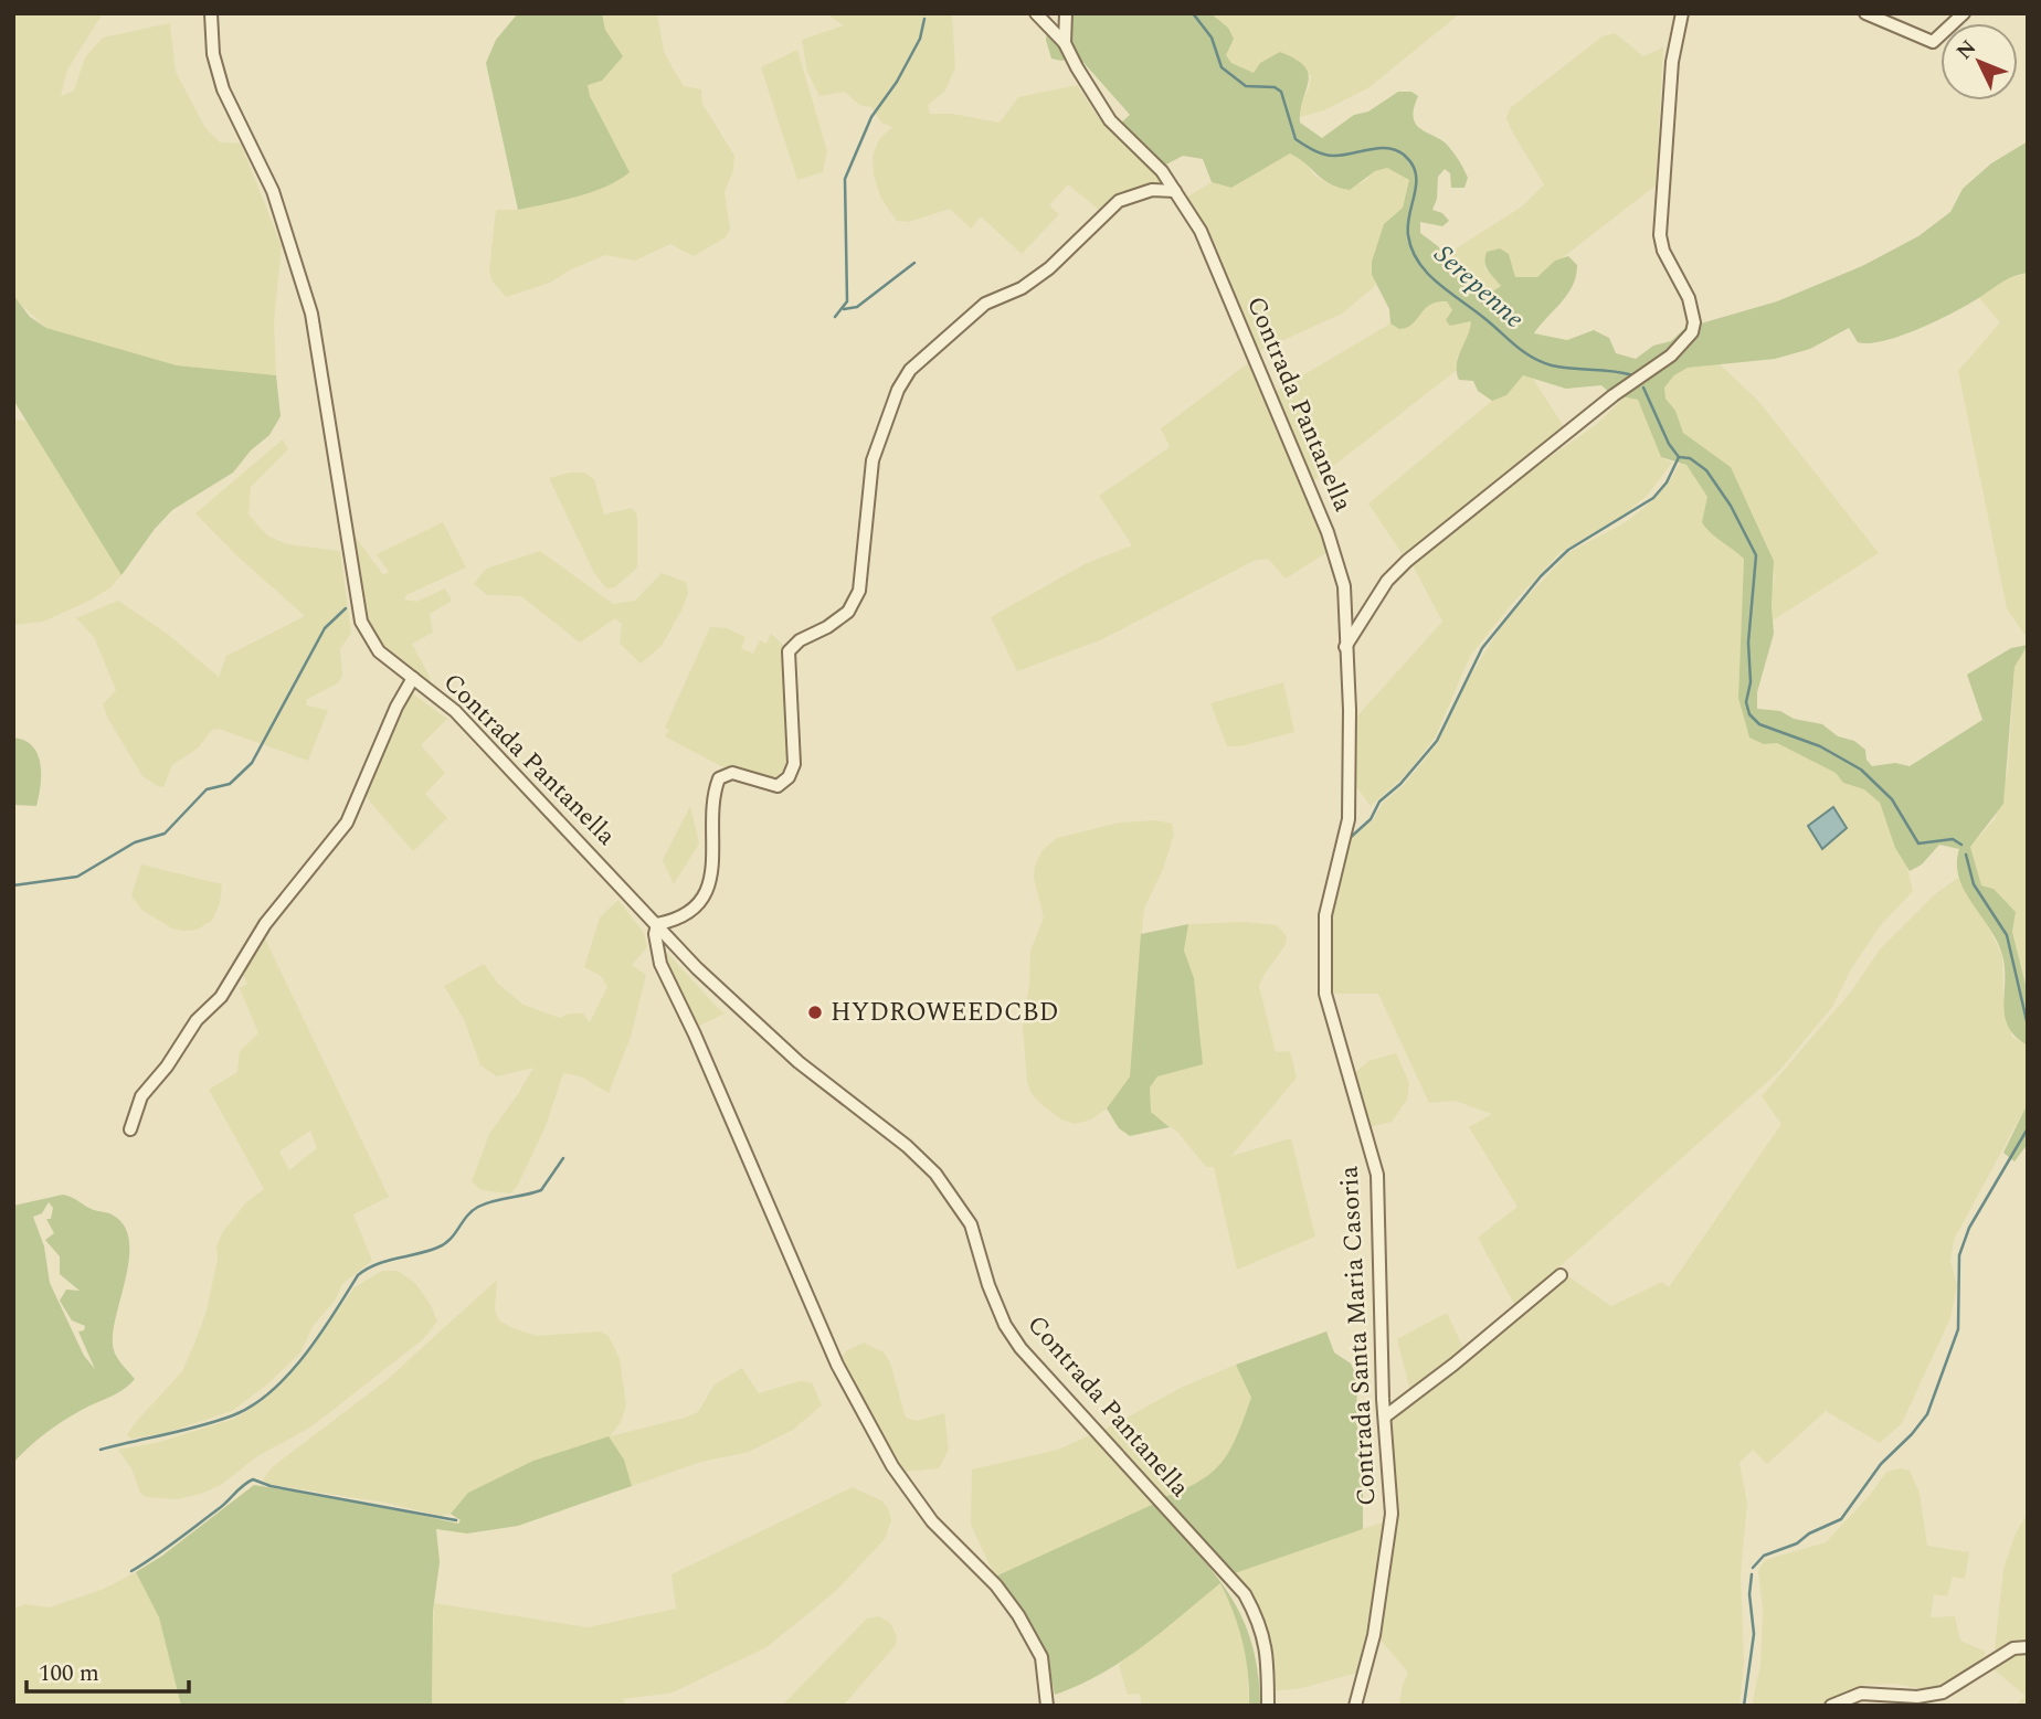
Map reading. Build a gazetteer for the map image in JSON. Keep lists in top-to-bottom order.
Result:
{
  "streets": {
    "street": ["Contrada Pantanella", "Contrada Santa Maria Casoria"]
  },
  "crossings": [
    ["Contrada Pantanella", "Contrada Santa Maria Casoria"]
  ],
  "water": ["Serepenne"],
  "places": ["HYDROWEEDCBD"],
  "scale_bar": "100 m",
  "north": "top left"
}
